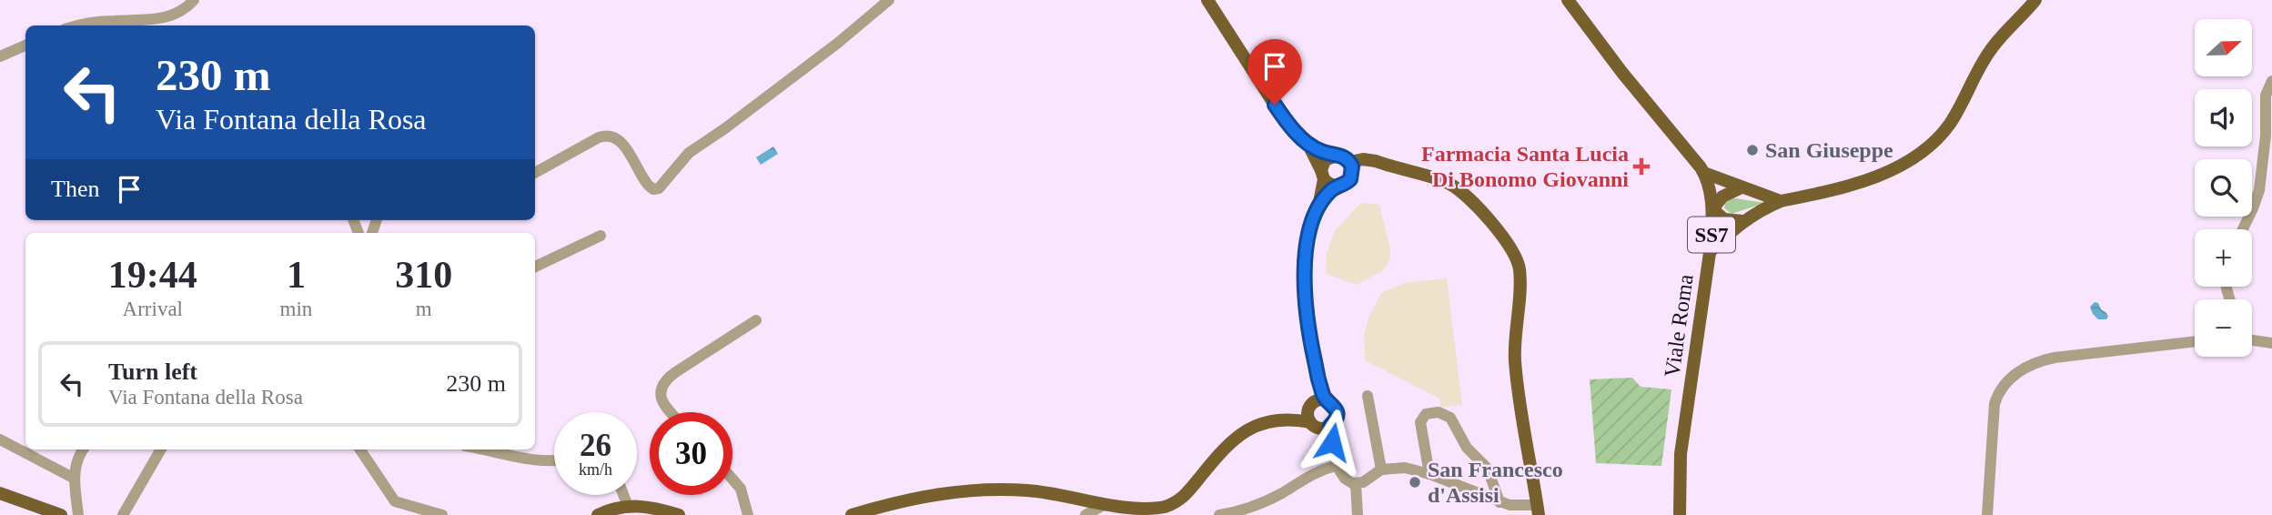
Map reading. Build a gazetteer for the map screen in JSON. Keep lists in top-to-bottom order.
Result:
{
  "streets": {
    "main road": ["SS7", "Viale Roma"]
  },
  "places": {
    "other": ["San Giuseppe", "San Francesco d'Assisi"],
    "health": ["Farmacia Santa Lucia Di Bonomo Giovanni"]
  },
  "north": "right",
  "page": {
    "map_buttons": ["+", "−"],
    "turn": ["230 m", "Via Fontana della Rosa"],
    "then": "Then",
    "eta": [
      "19:44",
      "Arrival",
      "1",
      "min",
      "310",
      "m"
    ],
    "list": [
      {
        "name": "Turn left",
        "note": "Via Fontana della Rosa",
        "value": "230 m"
      }
    ],
    "speed": "26 km/h",
    "limit": "30"
  }
}
